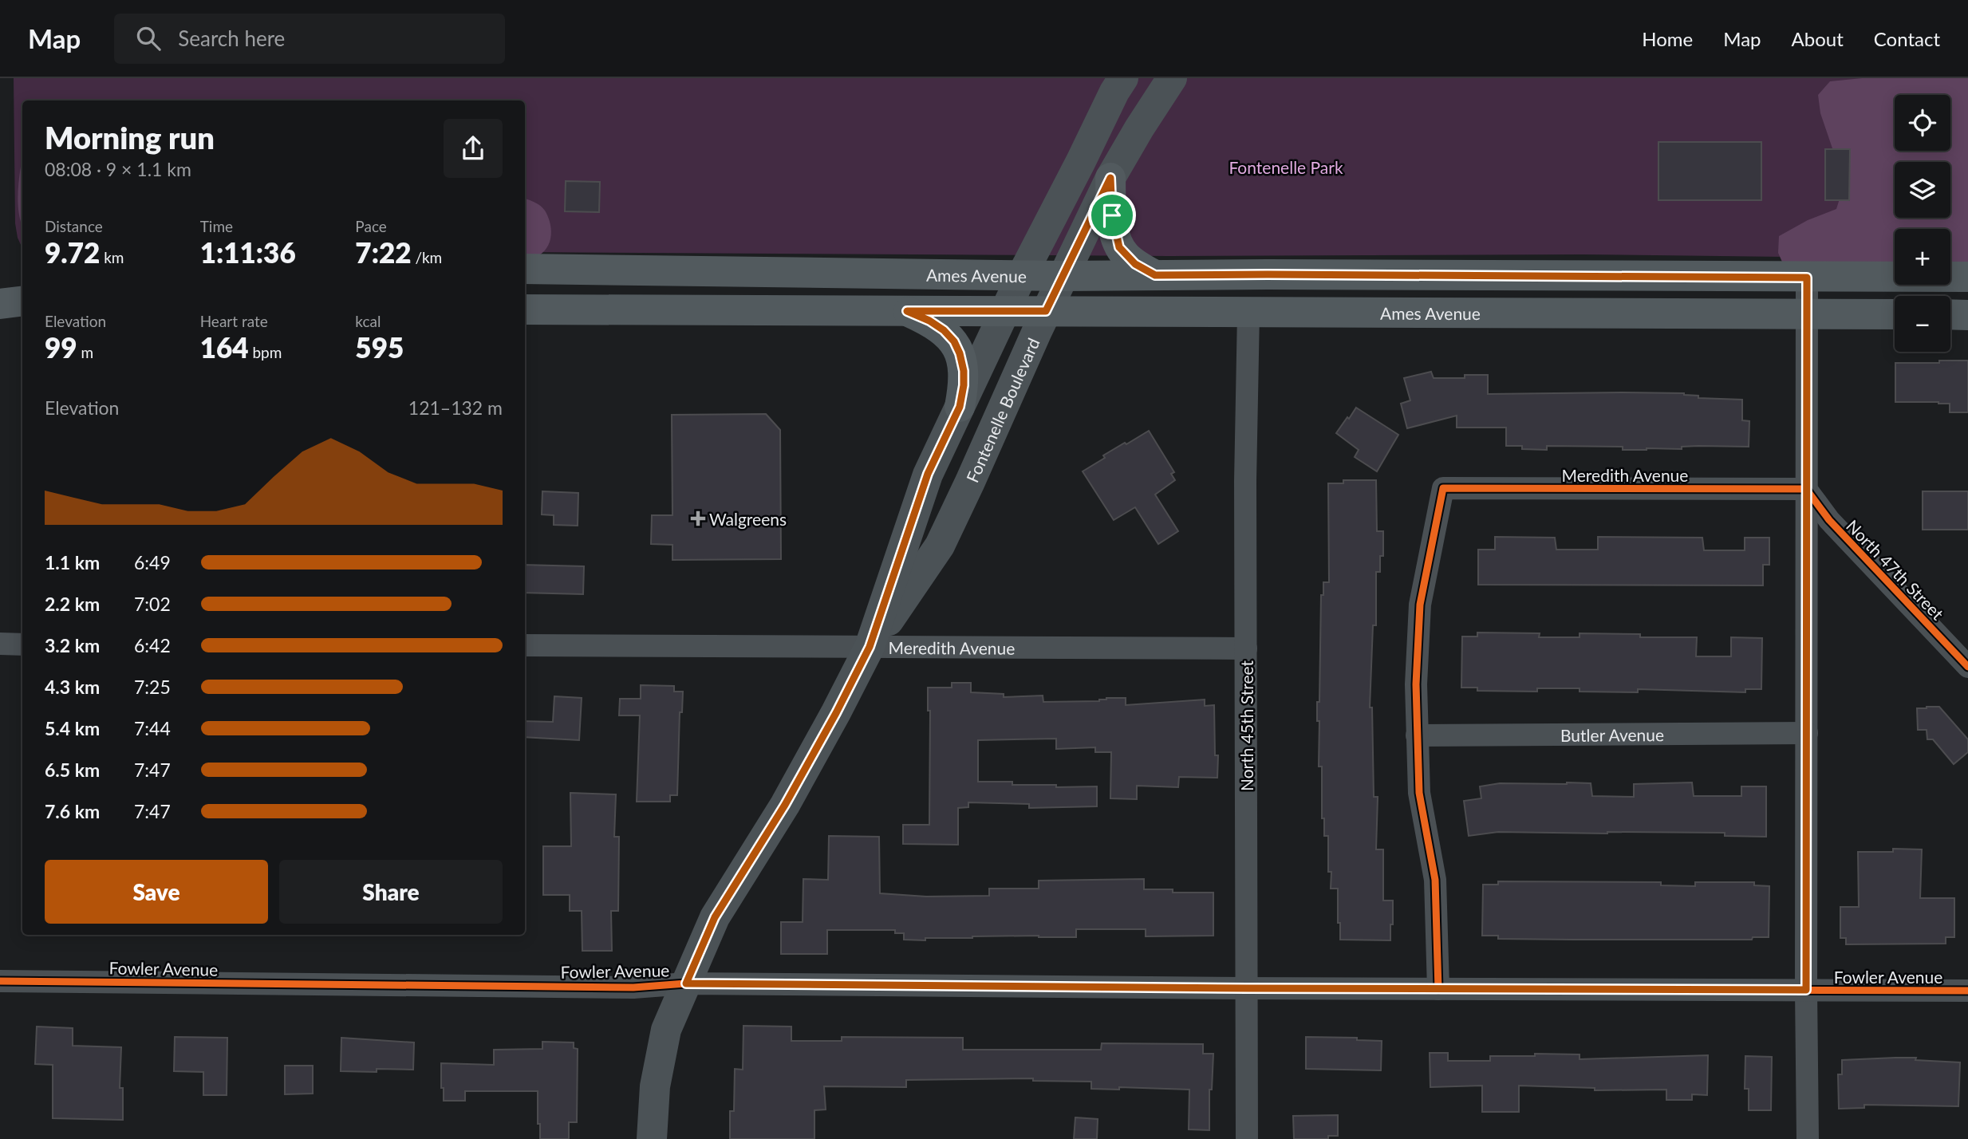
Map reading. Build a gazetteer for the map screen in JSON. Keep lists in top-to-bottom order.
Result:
{
  "streets": {
    "main road": ["Ames Avenue", "Fontenelle Boulevard"],
    "street": [
      "Meredith Avenue",
      "North 47th Street",
      "North 45th Street",
      "Butler Avenue",
      "Fowler Avenue"
    ]
  },
  "crossings": [
    ["Ames Avenue", "Fontenelle Boulevard"],
    ["Ames Avenue", "North 45th Street"],
    ["Fontenelle Boulevard", "Meredith Avenue"],
    ["Fontenelle Boulevard", "Fowler Avenue"],
    ["Meredith Avenue", "North 47th Street"],
    ["Meredith Avenue", "North 45th Street"],
    ["Meredith Avenue", "Butler Avenue"],
    ["North 45th Street", "Fowler Avenue"]
  ],
  "parks": ["Fontenelle Park"],
  "places": {
    "health": ["Walgreens"]
  },
  "page": {
    "header": "Map",
    "search": "Search here",
    "nav": [
      "Home",
      "Map",
      "About",
      "Contact"
    ],
    "map_buttons": ["+", "−"],
    "heading": ["Morning run", "08:08 · 9 × 1.1 km"],
    "stats": [
      ["Distance", "9.72 km"],
      ["Time", "1:11:36"],
      ["Pace", "7:22 /km"],
      ["Elevation", "99 m"],
      ["Heart rate", "164 bpm"],
      ["kcal", "595"]
    ],
    "chart": ["Elevation", "121–132 m"],
    "list": [
      {
        "name": "1.1 km",
        "note": "6:49"
      },
      {
        "name": "2.2 km",
        "note": "7:02"
      },
      {
        "name": "3.2 km",
        "note": "6:42"
      },
      {
        "name": "4.3 km",
        "note": "7:25"
      },
      {
        "name": "5.4 km",
        "note": "7:44"
      },
      {
        "name": "6.5 km",
        "note": "7:47"
      },
      {
        "name": "7.6 km",
        "note": "7:47"
      }
    ],
    "buttons": ["Save", "Share"]
  }
}
